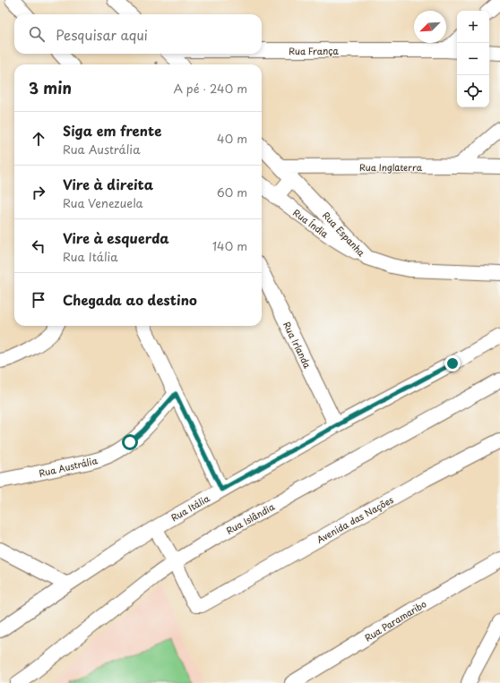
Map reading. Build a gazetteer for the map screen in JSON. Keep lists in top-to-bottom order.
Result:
{
  "streets": {
    "street": [
      "Rua França",
      "Rua Inglaterra",
      "Rua Índia",
      "Rua Espanha",
      "Rua Irlanda",
      "Rua Austrália",
      "Rua Itália",
      "Rua Islândia",
      "Avenida das Nações",
      "Rua Paramaribo"
    ]
  },
  "crossings": [
    ["Rua Inglaterra", "Rua Espanha"],
    ["Rua Índia", "Rua Espanha"],
    ["Rua Irlanda", "Rua Itália"],
    ["Rua Islândia", "Avenida das Nações"]
  ],
  "north": "bottom left",
  "page": {
    "map_buttons": ["+", "−"],
    "search": "Pesquisar aqui",
    "heading": ["3 min", "A pé · 240 m"],
    "list": [
      ["Siga em frente", "Rua Austrália", "40 m"],
      ["Vire à direita", "Rua Venezuela", "60 m"],
      ["Vire à esquerda", "Rua Itália", "140 m"],
      "Chegada ao destino"
    ]
  }
}
